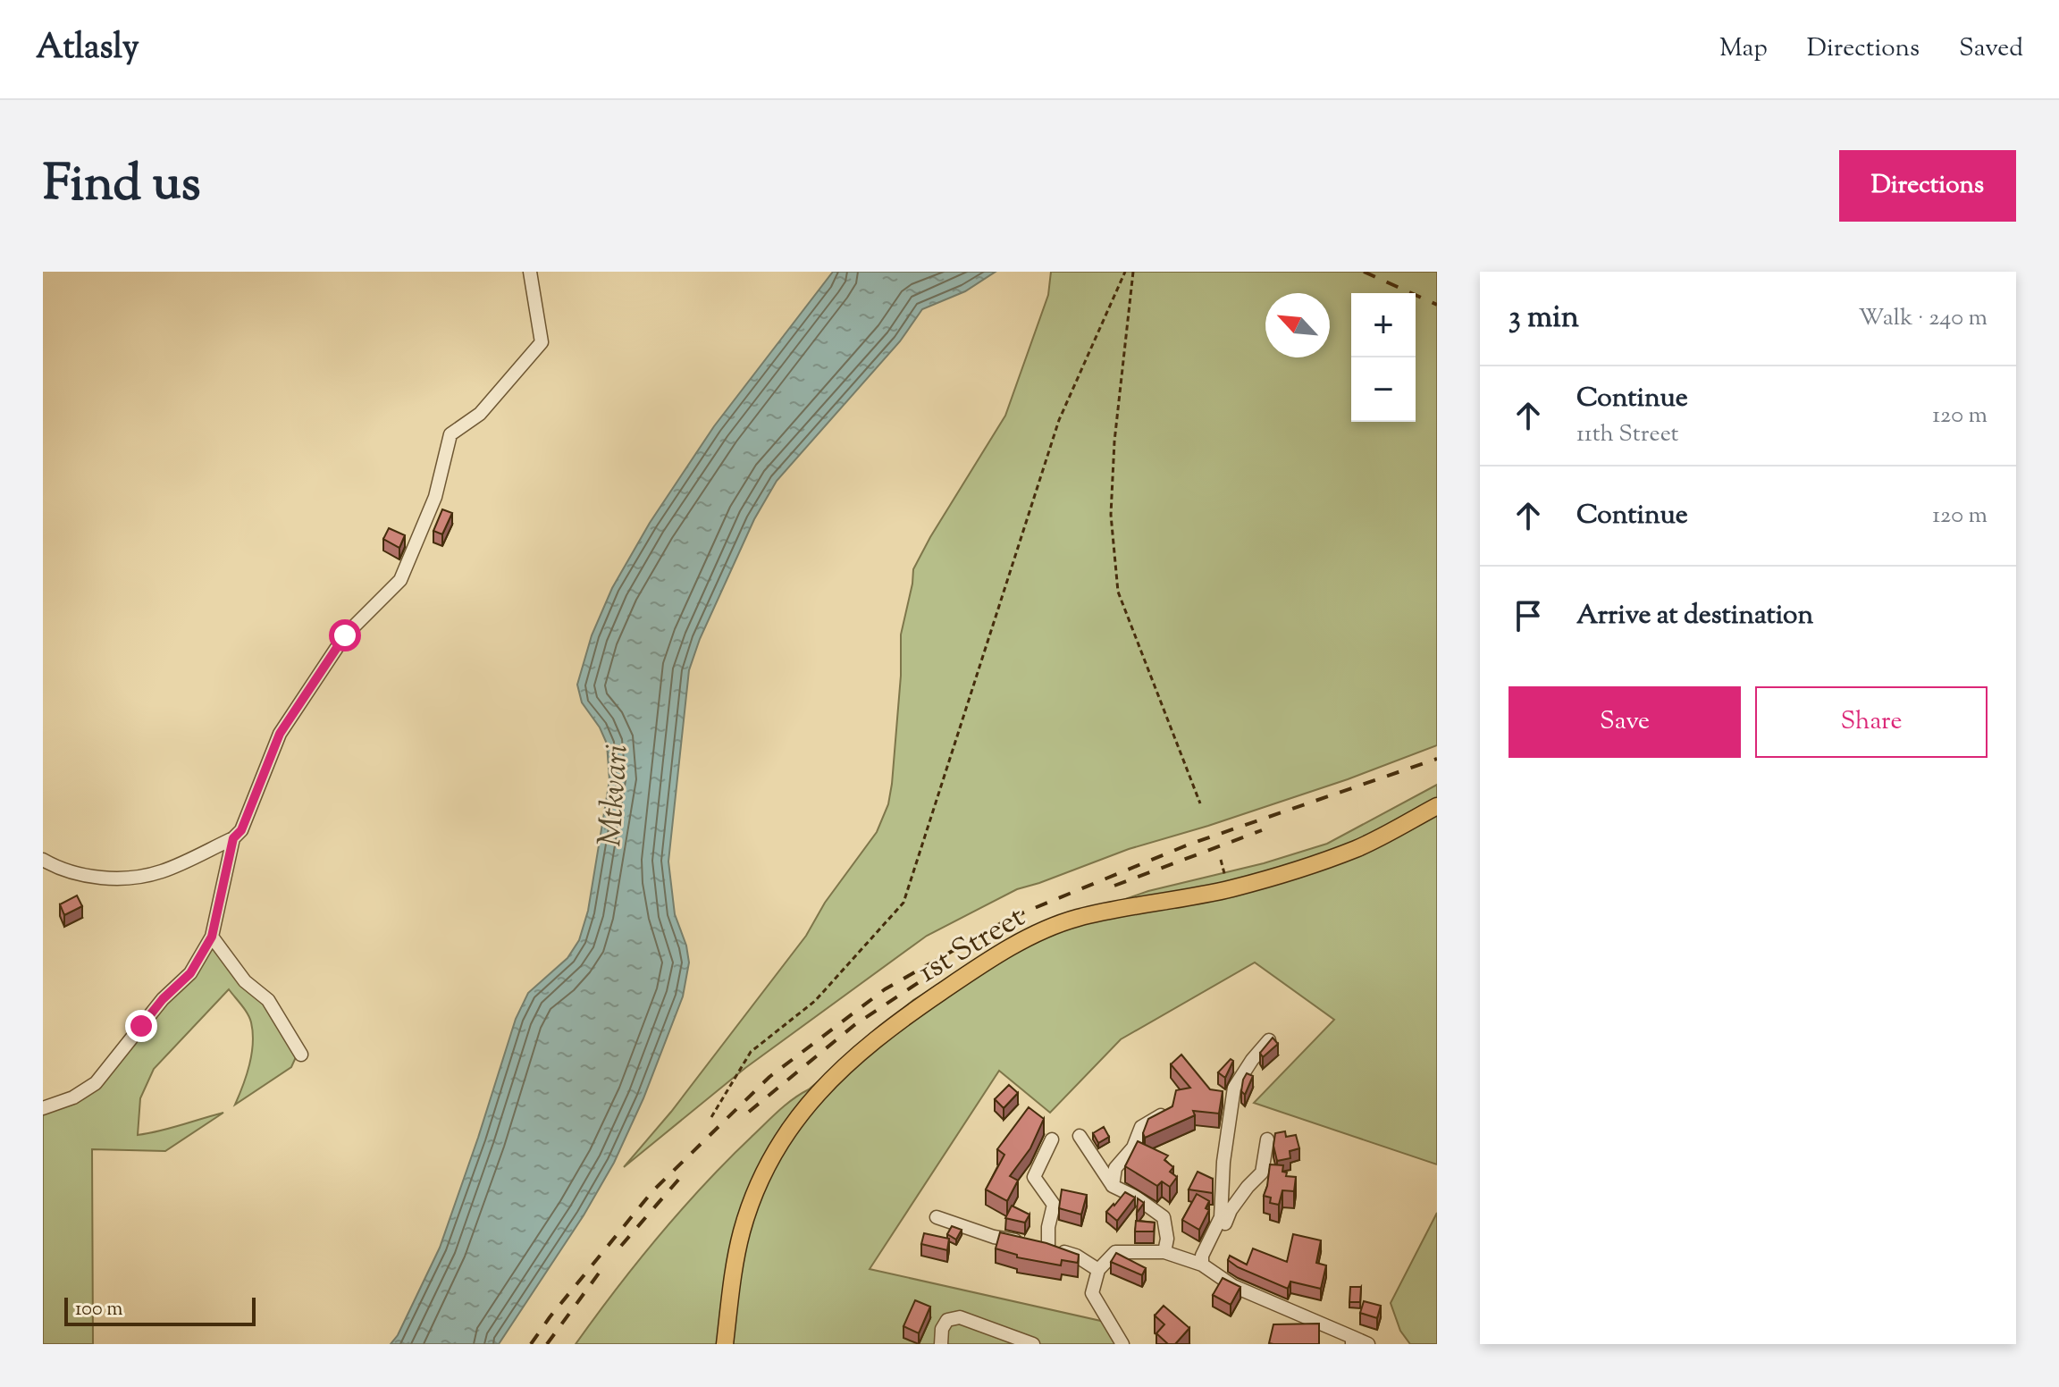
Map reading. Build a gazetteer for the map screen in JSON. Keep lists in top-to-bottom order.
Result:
{
  "streets": {
    "main road": ["1st Street"]
  },
  "water": ["Mtkvari"],
  "scale_bar": "100 m",
  "north": "top left",
  "page": {
    "header": "Atlasly",
    "nav": ["Map", "Directions", "Saved"],
    "title": "Find us",
    "buttons": [
      "Directions",
      ["Save", "Share"]
    ],
    "heading": ["3 min", "Walk · 240 m"],
    "map_buttons": ["+", "−"],
    "list": [
      ["Continue", "11th Street", "120 m"],
      ["Continue", "120 m"],
      "Arrive at destination"
    ],
    "scale": "100 m"
  }
}
